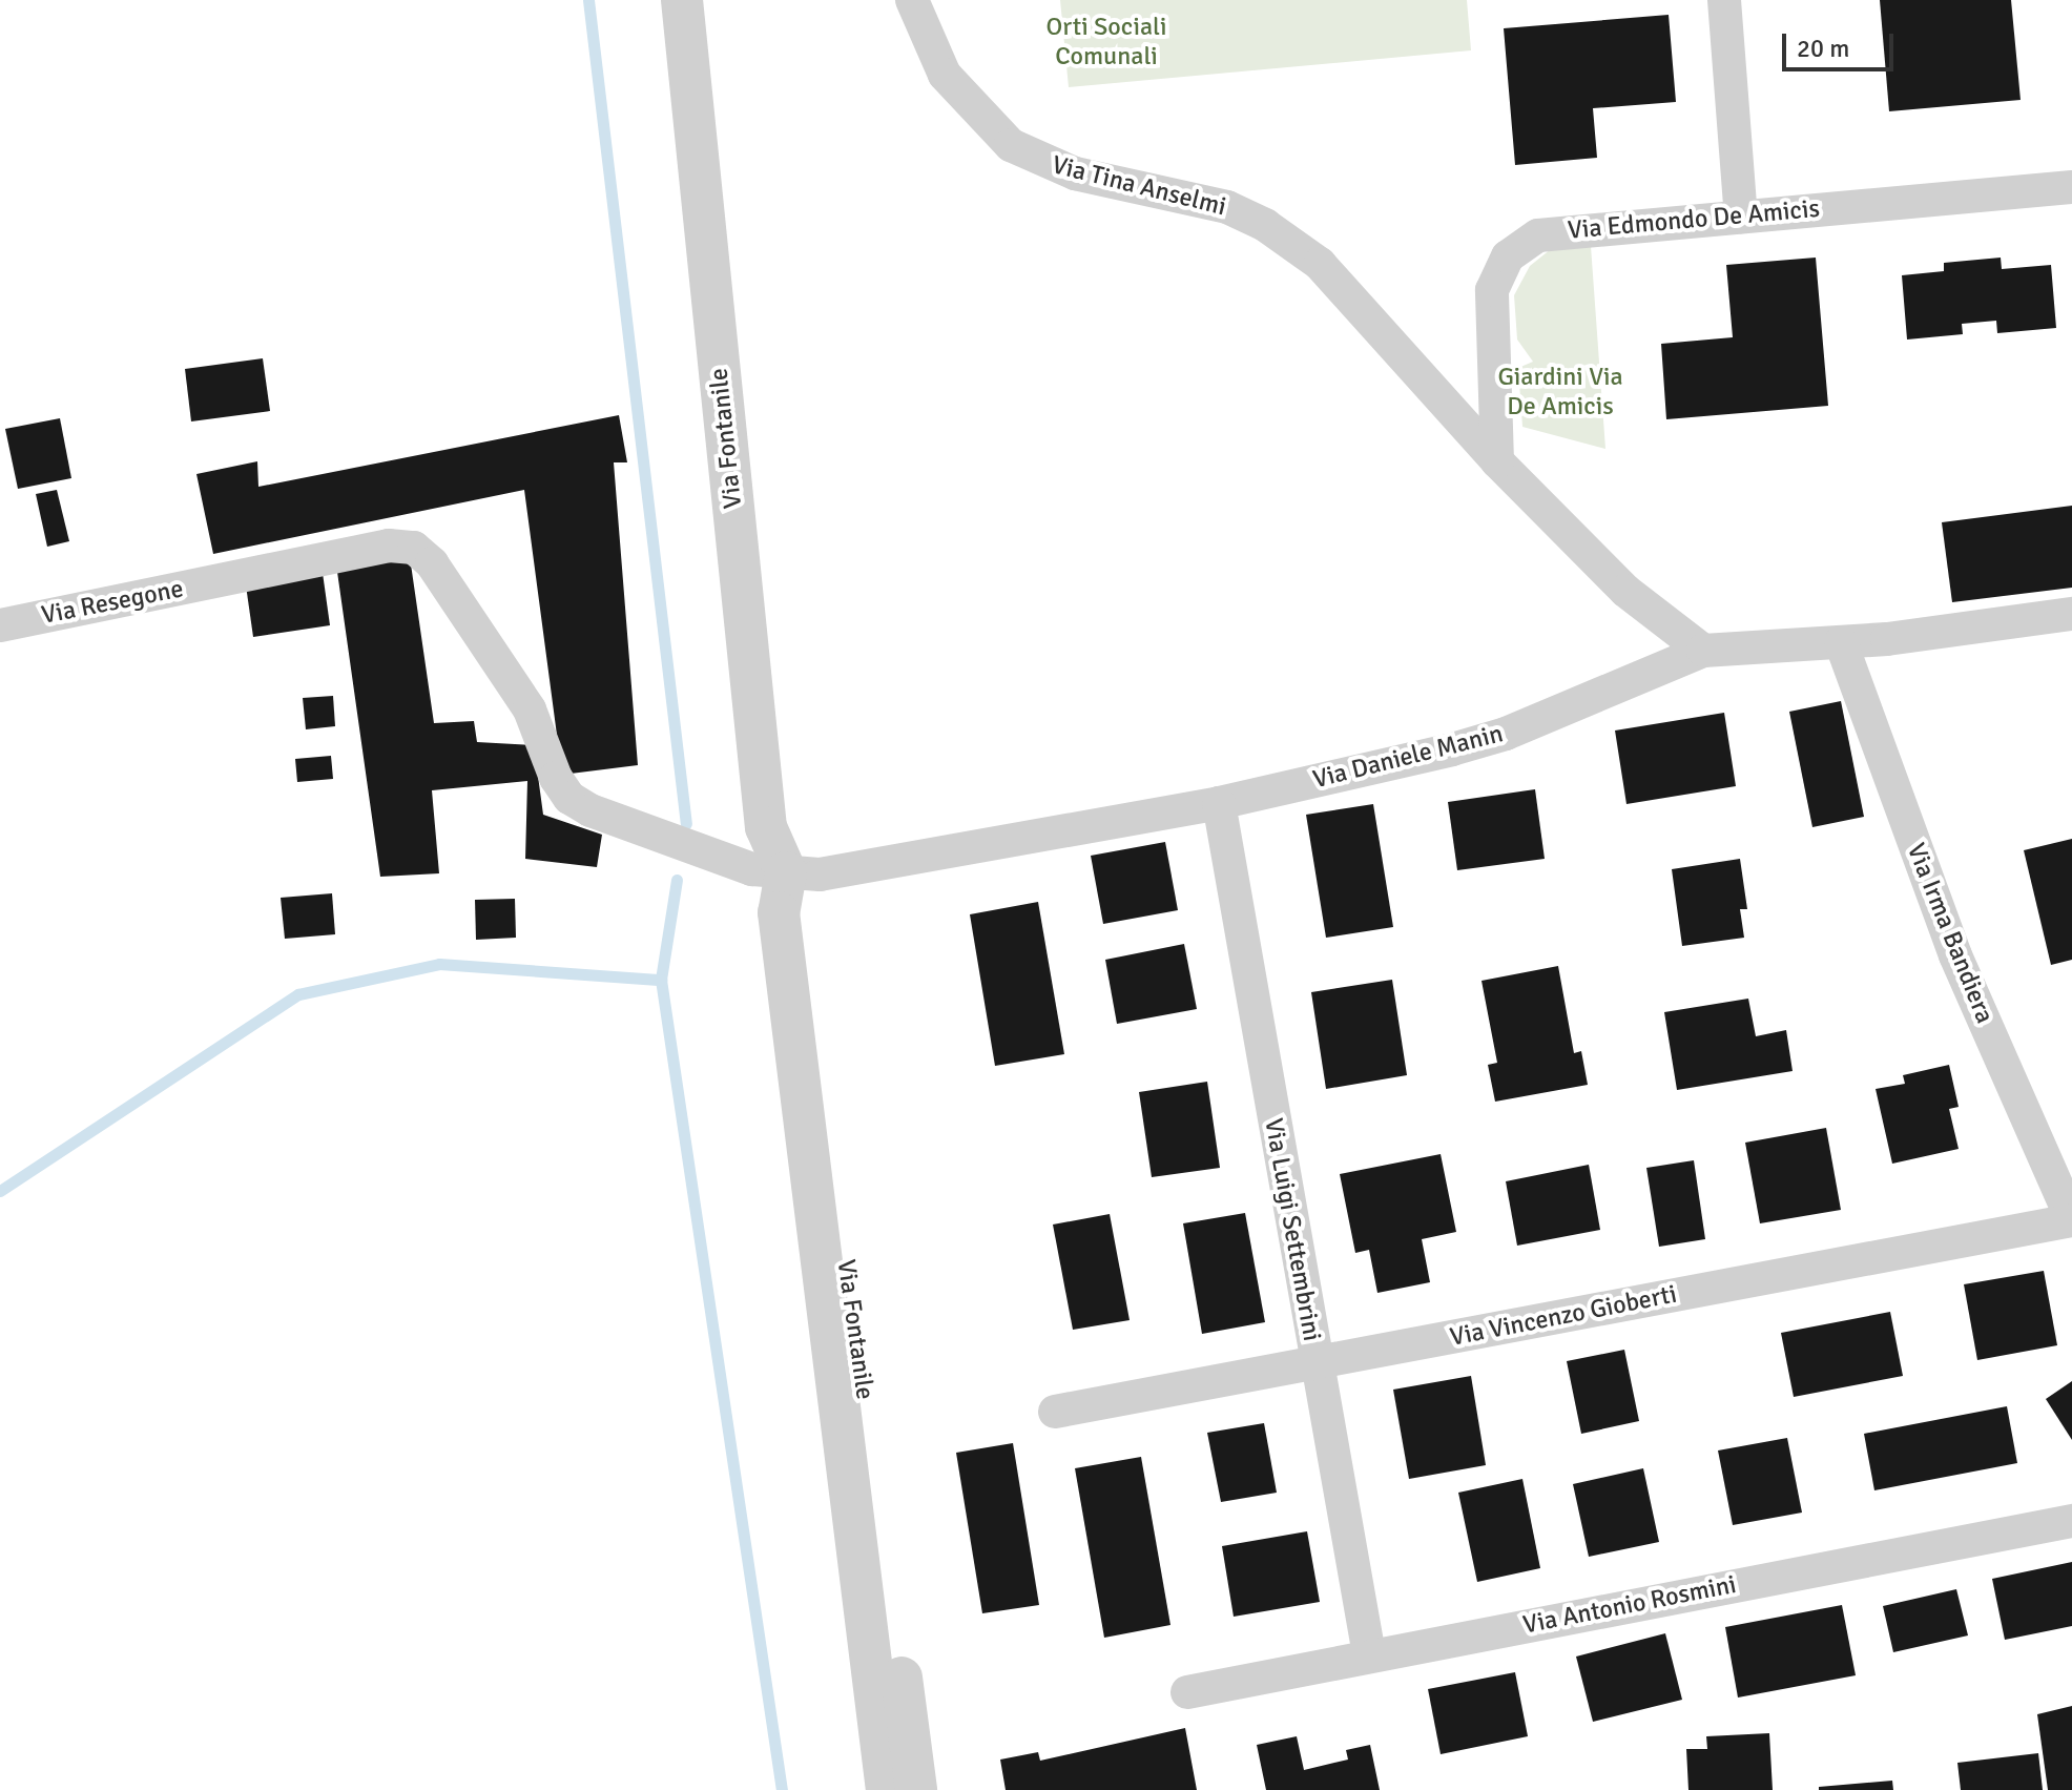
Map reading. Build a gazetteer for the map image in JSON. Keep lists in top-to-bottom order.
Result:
{
  "streets": {
    "street": [
      "Via Tina Anselmi",
      "Via Edmondo De Amicis",
      "Via Fontanile",
      "Via Resegone",
      "Via Daniele Manin",
      "Via Irma Bandiera",
      "Via Luigi Settembrini",
      "Via Vincenzo Gioberti",
      "Via Antonio Rosmini"
    ]
  },
  "crossings": [
    ["Via Tina Anselmi", "Via Edmondo De Amicis"],
    ["Via Fontanile", "Via Resegone"],
    ["Via Fontanile", "Via Daniele Manin"],
    ["Via Resegone", "Via Daniele Manin"],
    ["Via Daniele Manin", "Via Irma Bandiera"],
    ["Via Daniele Manin", "Via Luigi Settembrini"],
    ["Via Irma Bandiera", "Via Vincenzo Gioberti"],
    ["Via Luigi Settembrini", "Via Vincenzo Gioberti"],
    ["Via Luigi Settembrini", "Via Antonio Rosmini"]
  ],
  "parks": ["Orti Sociali Comunali", "Giardini Via De Amicis"],
  "scale_bar": "20 m"
}
